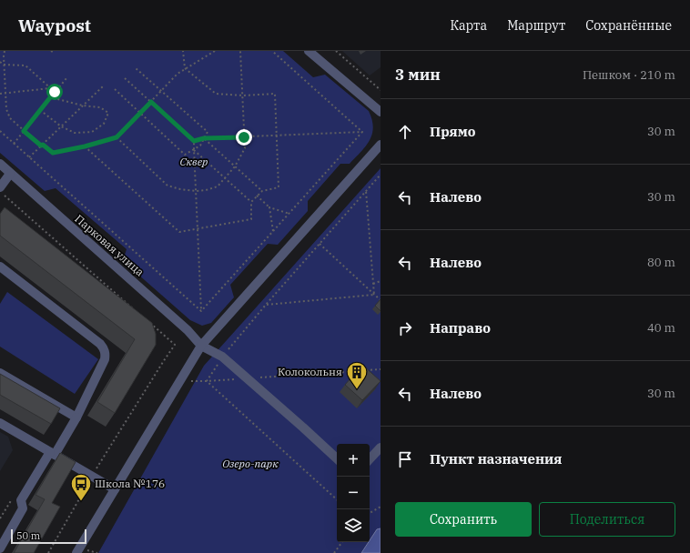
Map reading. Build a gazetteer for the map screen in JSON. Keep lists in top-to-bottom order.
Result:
{
  "streets": {
    "street": ["Парковая улица"]
  },
  "parks": ["Сквер", "Озеро-парк"],
  "places": {
    "building": ["Колокольня"],
    "bus stop": ["Школа №176"]
  },
  "scale_bar": "50 m",
  "page": {
    "header": "Waypost",
    "nav": ["Карта", "Маршрут", "Сохранённые"],
    "heading": ["3 мин", "Пешком · 210 m"],
    "list": [
      ["Прямо", "30 m"],
      ["Налево", "30 m"],
      ["Налево", "80 m"],
      ["Направо", "40 m"],
      ["Налево", "30 m"],
      "Пункт назначения"
    ],
    "map_buttons": ["+", "−"],
    "buttons": ["Сохранить", "Поделиться"],
    "scale": "50 m"
  }
}
